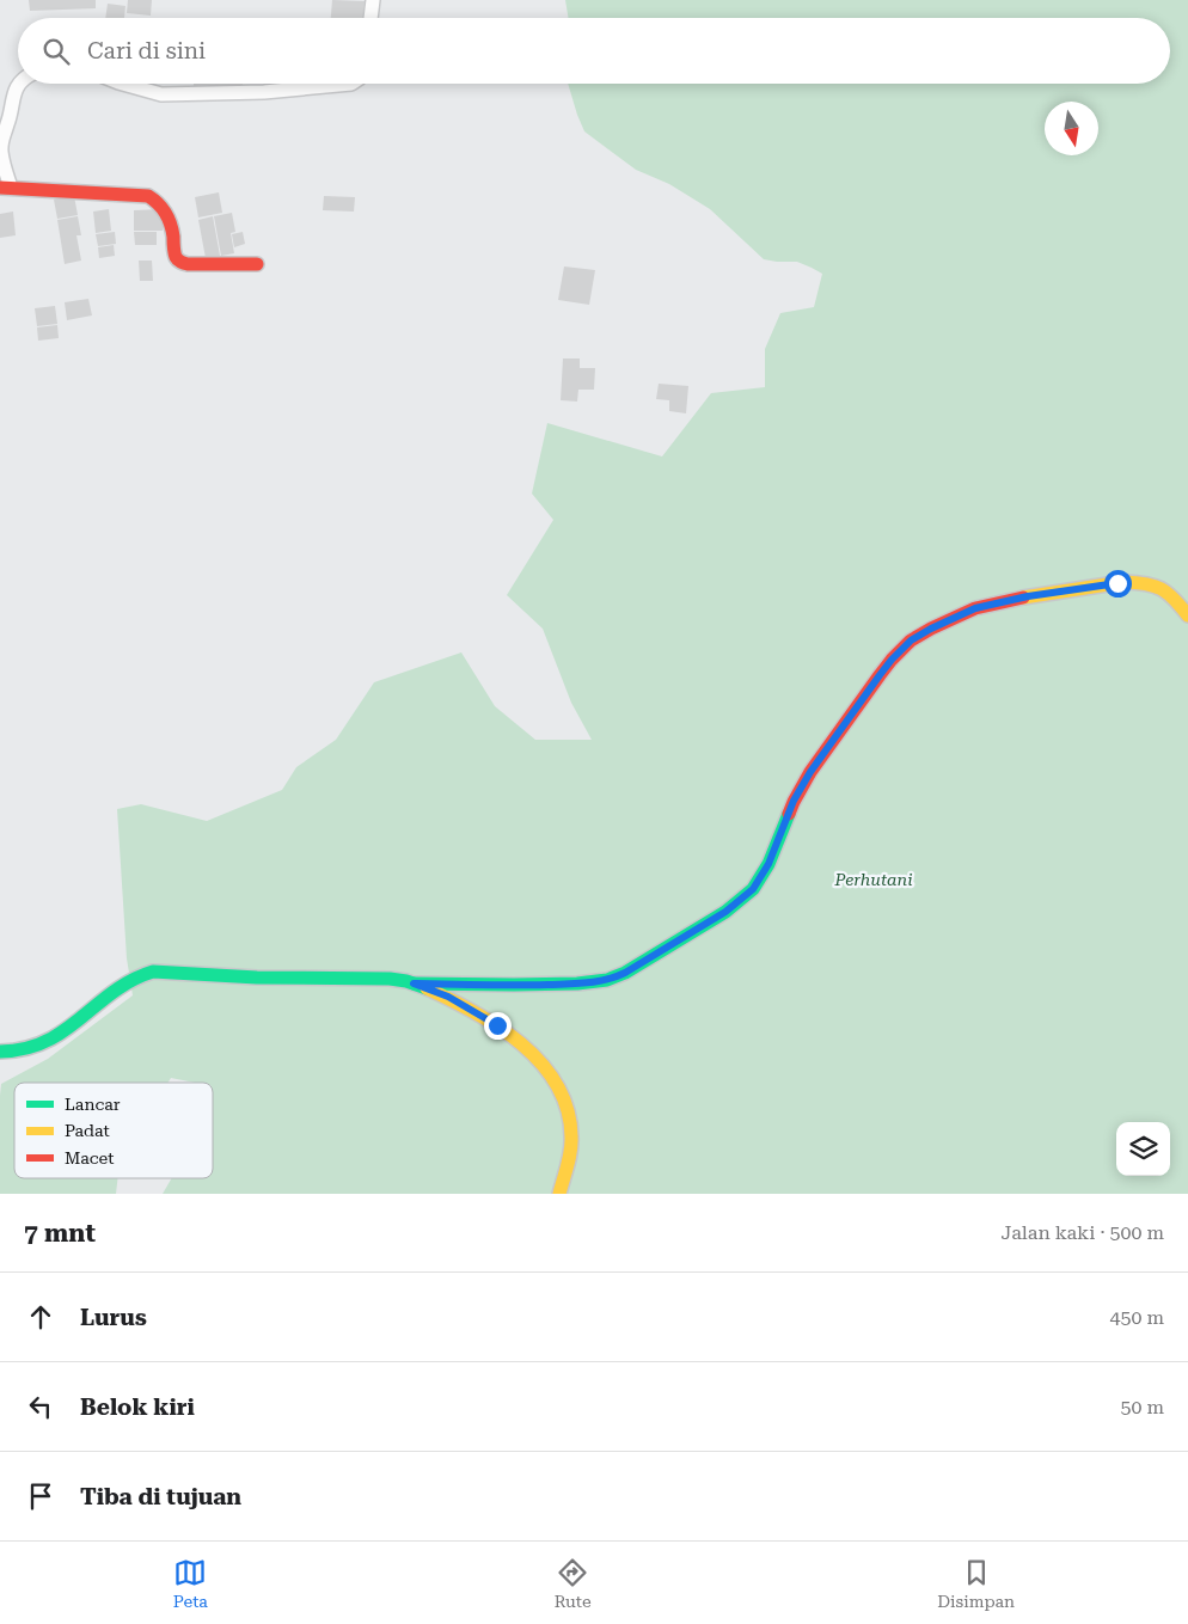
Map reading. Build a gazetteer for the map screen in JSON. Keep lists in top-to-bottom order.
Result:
{
  "parks": ["Perhutani"],
  "legend": ["Lancar", "Padat", "Macet"],
  "north": "bottom",
  "page": {
    "search": "Cari di sini",
    "heading": ["7 mnt", "Jalan kaki · 500 m"],
    "list": [
      ["Lurus", "450 m"],
      ["Belok kiri", "50 m"],
      "Tiba di tujuan"
    ],
    "nav": ["Peta", "Rute", "Disimpan"]
  }
}
